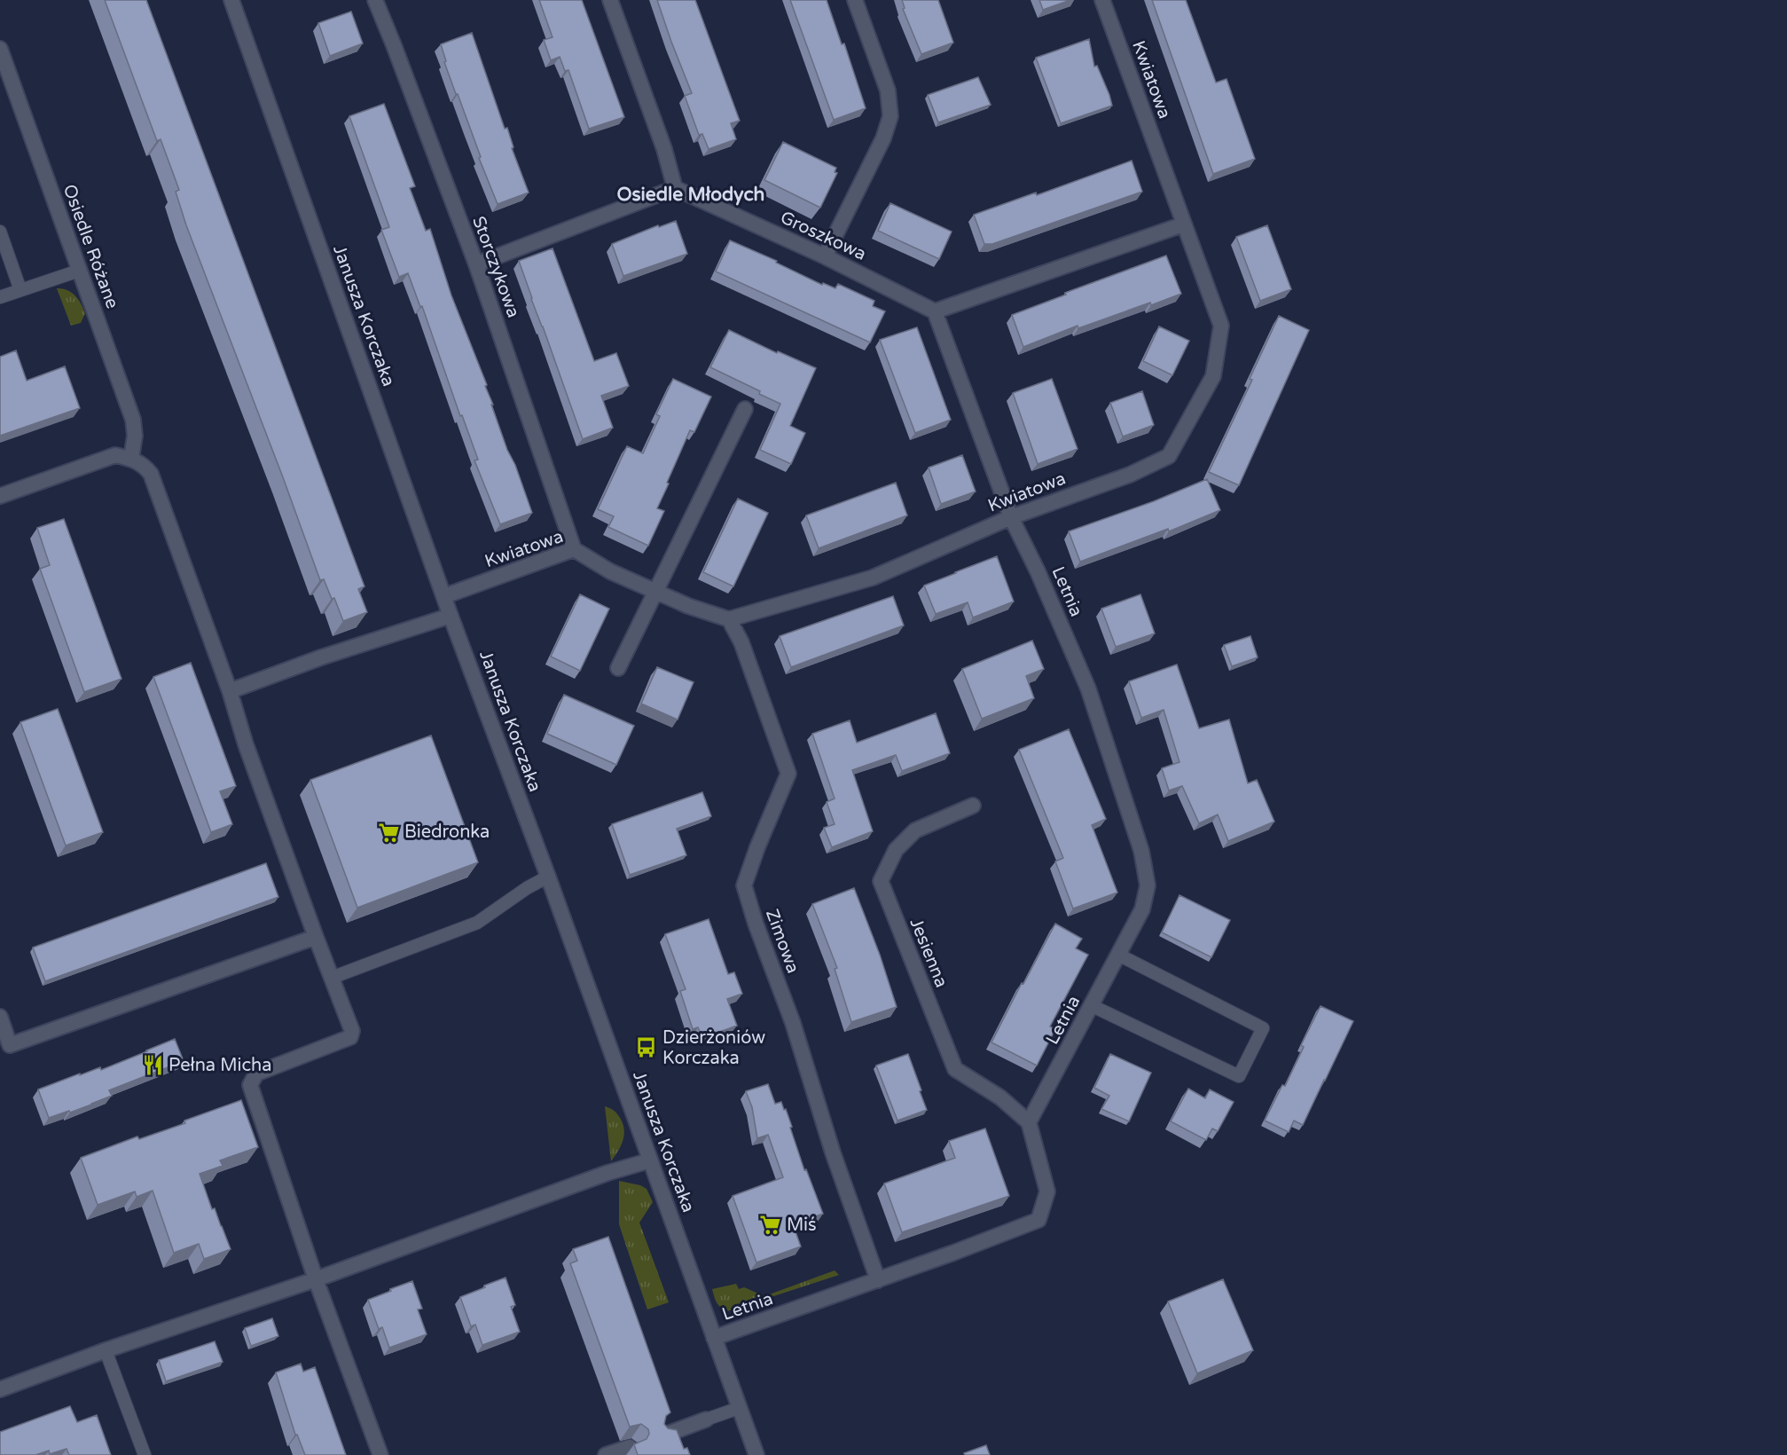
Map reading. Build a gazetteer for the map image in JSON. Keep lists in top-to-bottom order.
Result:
{
  "streets": {
    "street": [
      "Kwiatowa",
      "Groszkowa",
      "Osiedle Różane",
      "Storczykowa",
      "Janusza Korczaka",
      "Letnia",
      "Zimowa",
      "Jesienna"
    ]
  },
  "crossings": [
    ["Kwiatowa", "Storczykowa"],
    ["Kwiatowa", "Janusza Korczaka"],
    ["Kwiatowa", "Letnia"],
    ["Kwiatowa", "Zimowa"],
    ["Janusza Korczaka", "Letnia"],
    ["Letnia", "Zimowa"],
    ["Letnia", "Jesienna"]
  ],
  "districts": ["Osiedle Młodych"],
  "places": {
    "supermarket": ["Biedronka", "Miś"],
    "bus stop": ["Dzierżoniów Korczaka"],
    "restaurant": ["Pełna Micha"]
  }
}
